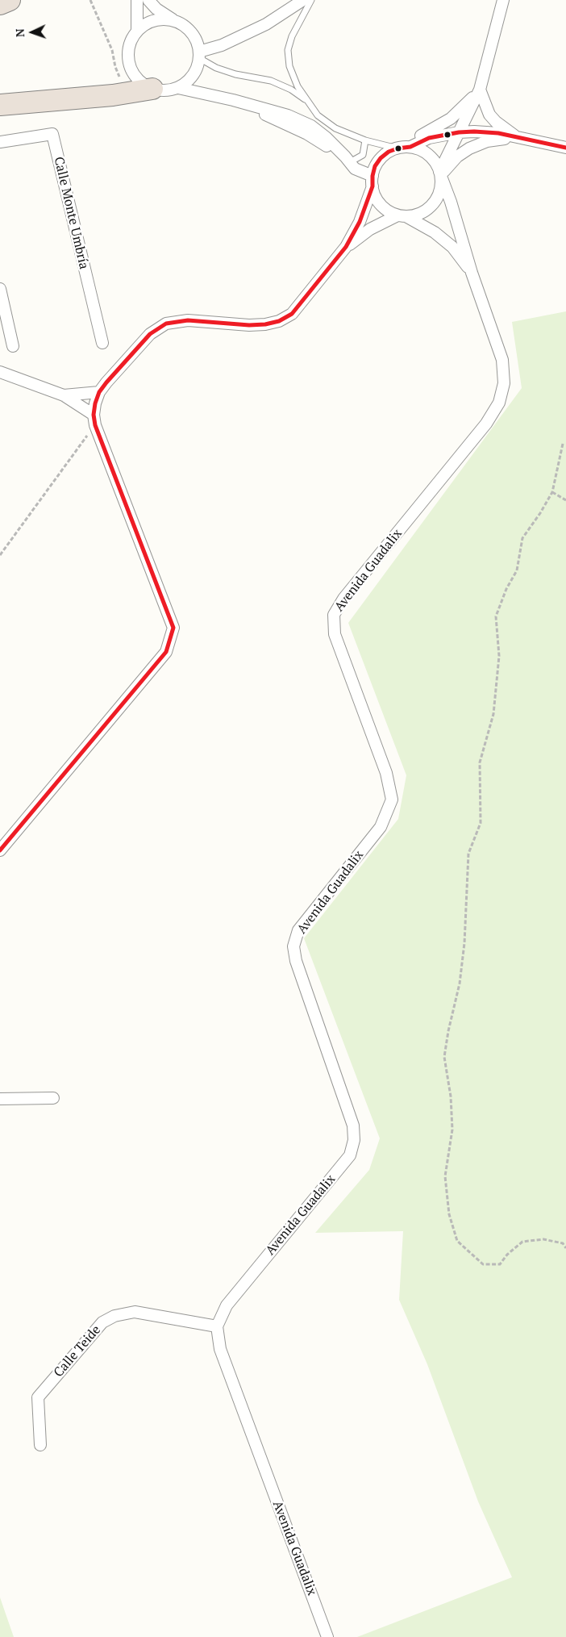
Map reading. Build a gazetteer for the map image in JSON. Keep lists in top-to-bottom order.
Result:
{
  "streets": {
    "street": ["Calle Monte Umbría", "Avenida Guadalix", "Calle Teide"]
  },
  "crossings": [
    ["Avenida Guadalix", "Calle Teide"]
  ],
  "north": "left"
}
